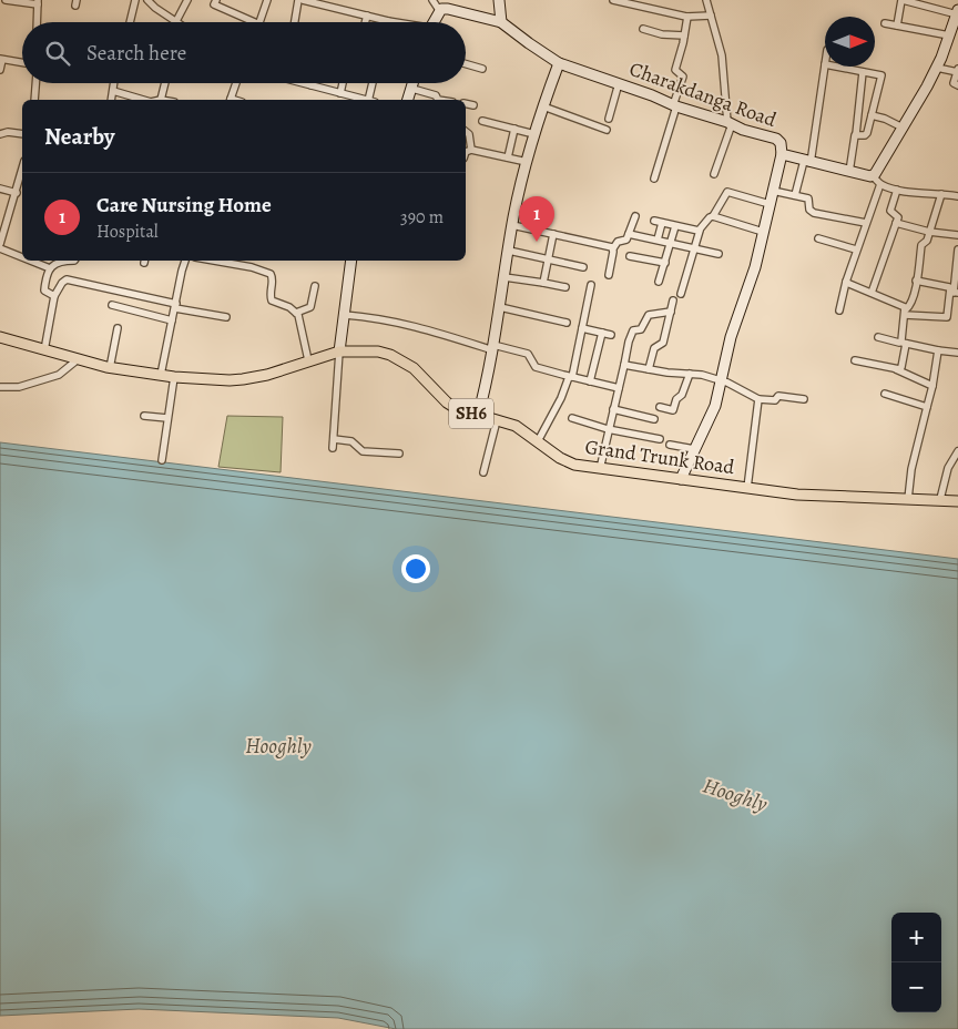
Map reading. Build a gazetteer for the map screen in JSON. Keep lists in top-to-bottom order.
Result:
{
  "streets": {
    "main road": ["SH6", "Grand Trunk Road"],
    "street": ["Charakdanga Road"]
  },
  "water": ["Hooghly"],
  "north": "right",
  "page": {
    "search": "Search here",
    "heading": "Nearby",
    "list": [
      {
        "mark": "1",
        "name": "Care Nursing Home",
        "note": "Hospital",
        "value": "390 m"
      }
    ],
    "pins": "1",
    "map_buttons": ["+", "−"]
  }
}
